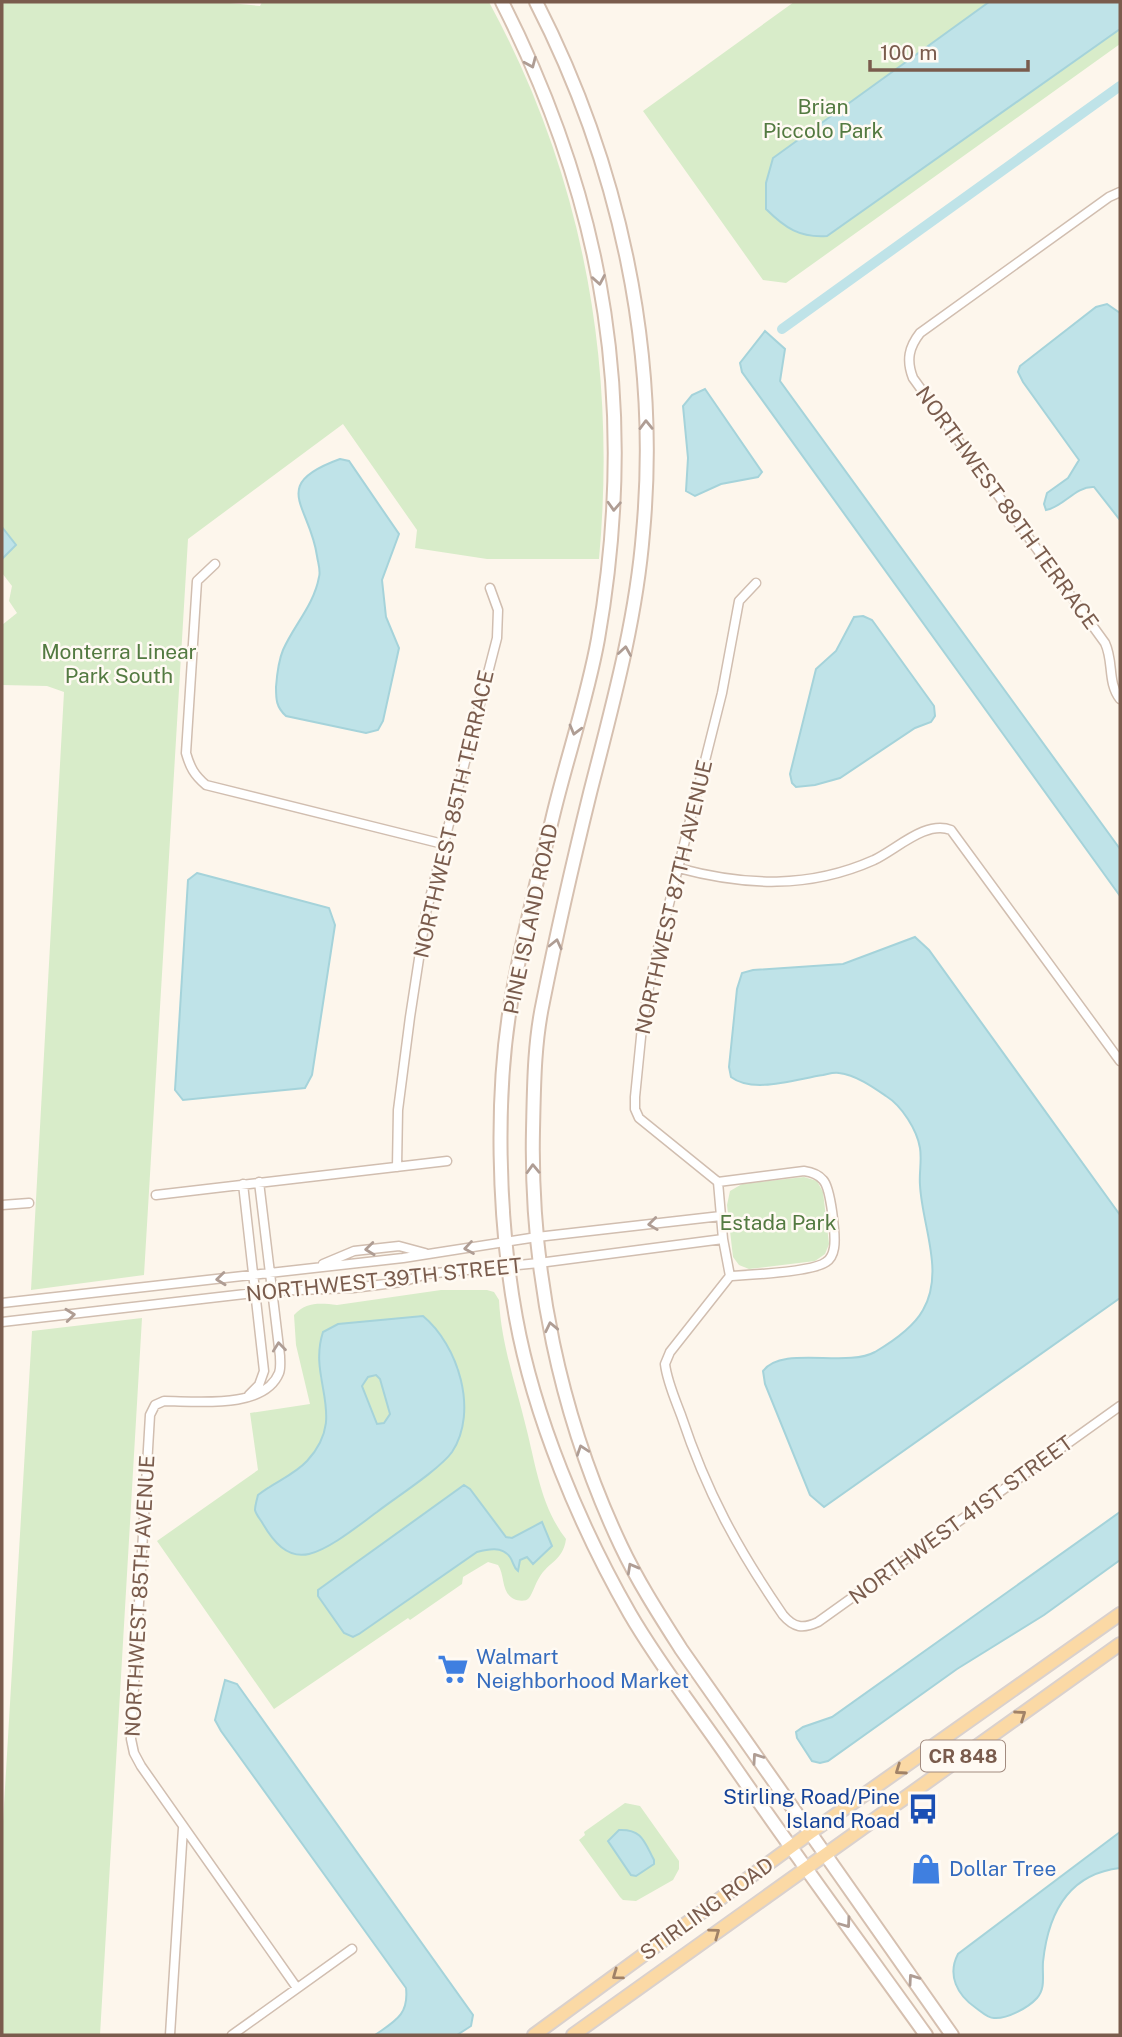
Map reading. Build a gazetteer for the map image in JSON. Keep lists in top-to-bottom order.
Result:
{
  "streets": {
    "main road": ["PINE ISLAND ROAD", "CR 848", "STIRLING ROAD"],
    "street": [
      "NORTHWEST 89TH TERRACE",
      "NORTHWEST 85TH TERRACE",
      "NORTHWEST 87TH AVENUE",
      "NORTHWEST 39TH STREET",
      "NORTHWEST 41ST STREET",
      "NORTHWEST 85TH AVENUE"
    ]
  },
  "crossings": [
    ["PINE ISLAND ROAD", "NORTHWEST 39TH STREET"],
    ["PINE ISLAND ROAD", "STIRLING ROAD"]
  ],
  "parks": ["Brian Piccolo Park", "Monterra Linear Park South", "Estada Park"],
  "places": {
    "supermarket": ["Walmart Neighborhood Market"],
    "bus stop": ["Stirling Road/Pine Island Road"],
    "shop": ["Dollar Tree"]
  },
  "scale_bar": "100 m"
}
